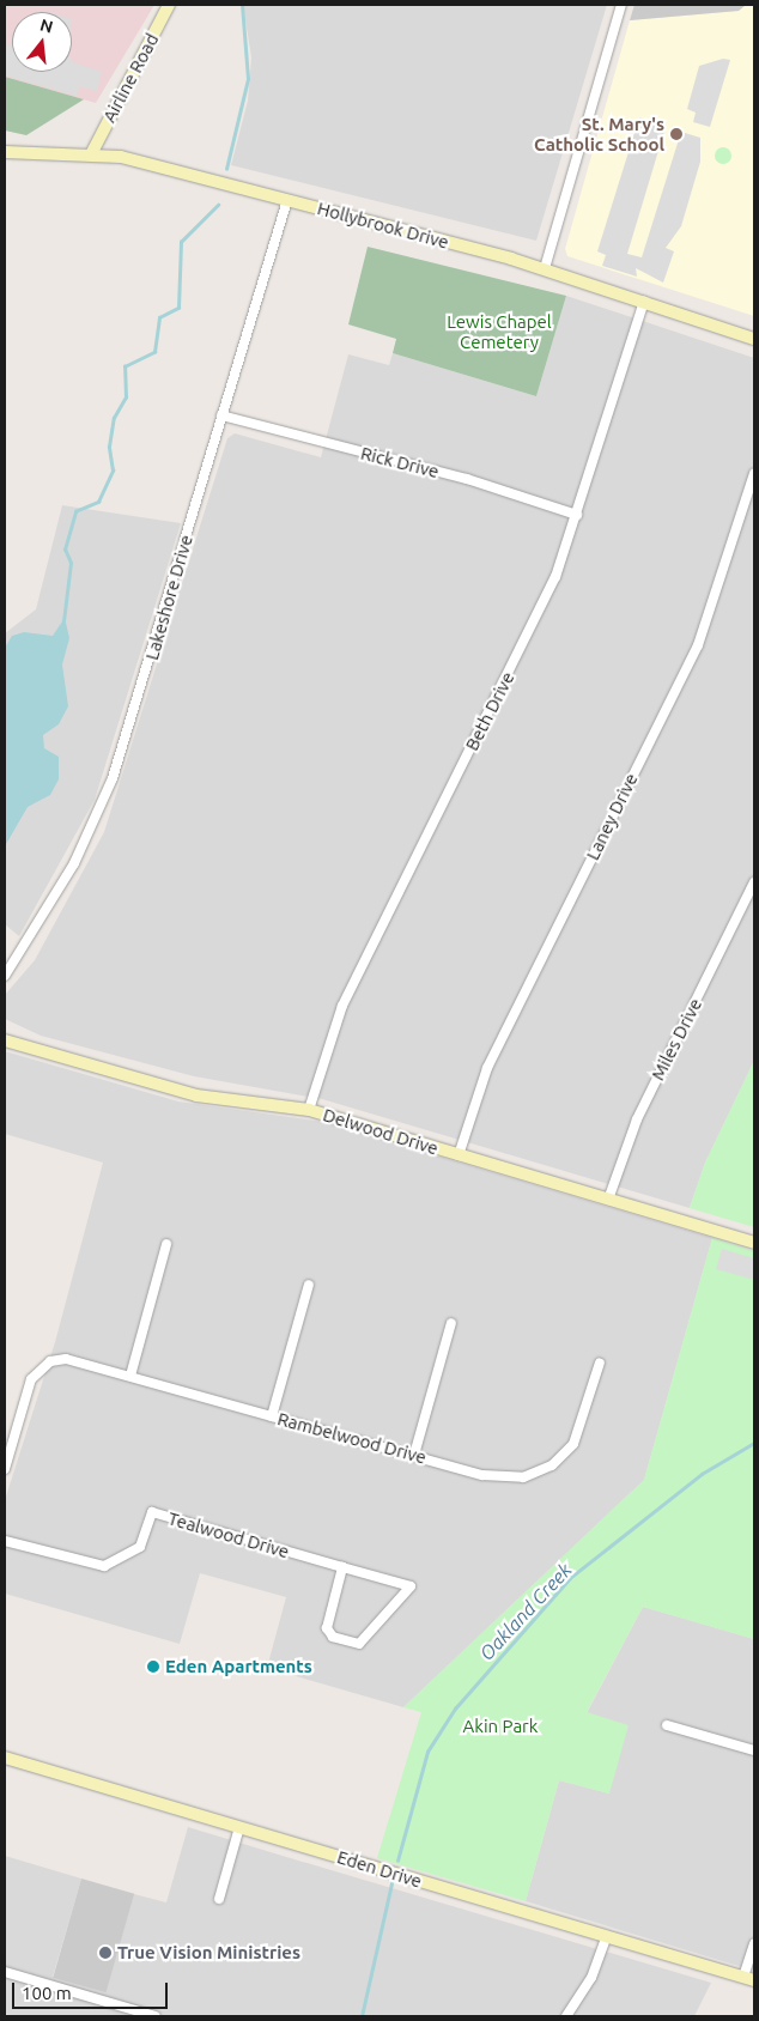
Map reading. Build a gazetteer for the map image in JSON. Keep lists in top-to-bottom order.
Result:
{
  "streets": {
    "street": [
      "Airline Road",
      "Hollybrook Drive",
      "Rick Drive",
      "Lakeshore Drive",
      "Beth Drive",
      "Laney Drive",
      "Miles Drive",
      "Delwood Drive",
      "Rambelwood Drive",
      "Tealwood Drive",
      "Eden Drive"
    ]
  },
  "crossings": [
    ["Airline Road", "Hollybrook Drive"],
    ["Hollybrook Drive", "Lakeshore Drive"],
    ["Hollybrook Drive", "Beth Drive"],
    ["Rick Drive", "Lakeshore Drive"],
    ["Rick Drive", "Beth Drive"],
    ["Beth Drive", "Delwood Drive"],
    ["Laney Drive", "Delwood Drive"],
    ["Miles Drive", "Delwood Drive"]
  ],
  "water": ["Oakland Creek"],
  "parks": ["Lewis Chapel Cemetery", "Akin Park"],
  "places": ["St. Mary's Catholic School", "Eden Apartments", "True Vision Ministries"],
  "scale_bar": "100 m",
  "north": "top"
}
